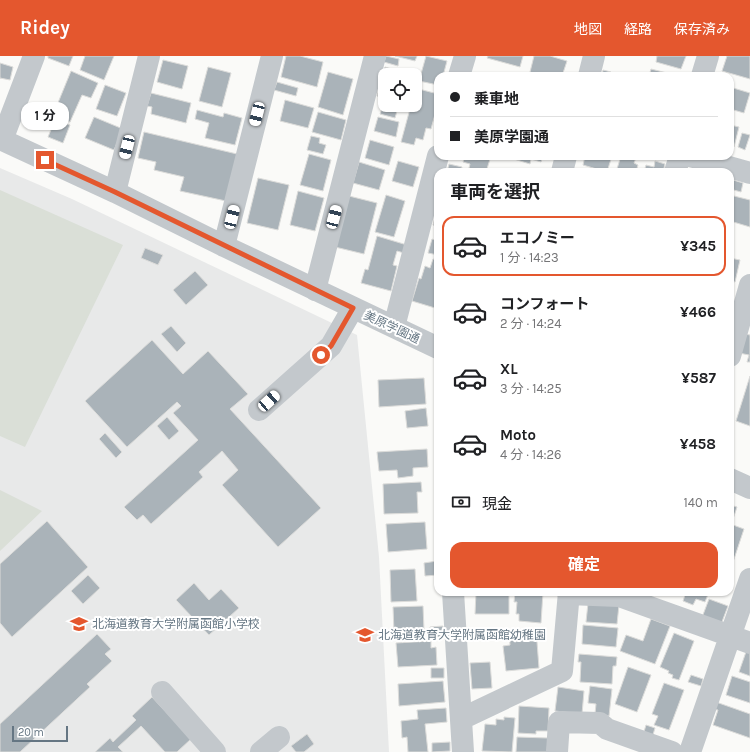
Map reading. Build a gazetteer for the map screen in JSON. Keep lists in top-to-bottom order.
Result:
{
  "streets": {
    "street": ["美原学園通"]
  },
  "places": {
    "school or university": ["北海道教育大学附属函館小学校", "北海道教育大学附属函館幼稚園"]
  },
  "scale_bar": "20 m",
  "page": {
    "header": "Ridey",
    "nav": ["地図", "経路", "保存済み"],
    "banner": ["乗車地", "美原学園通"],
    "bubble": "1 分",
    "heading": "車両を選択",
    "list": [
      {
        "name": "エコノミー",
        "note": "1 分 · 14:23",
        "value": "¥345"
      },
      {
        "name": "コンフォート",
        "note": "2 分 · 14:24",
        "value": "¥466"
      },
      {
        "name": "XL",
        "note": "3 分 · 14:25",
        "value": "¥587"
      },
      {
        "name": "Moto",
        "note": "4 分 · 14:26",
        "value": "¥458"
      }
    ],
    "pay": ["現金", "140 m"],
    "buttons": "確定",
    "scale": "20 m"
  }
}
